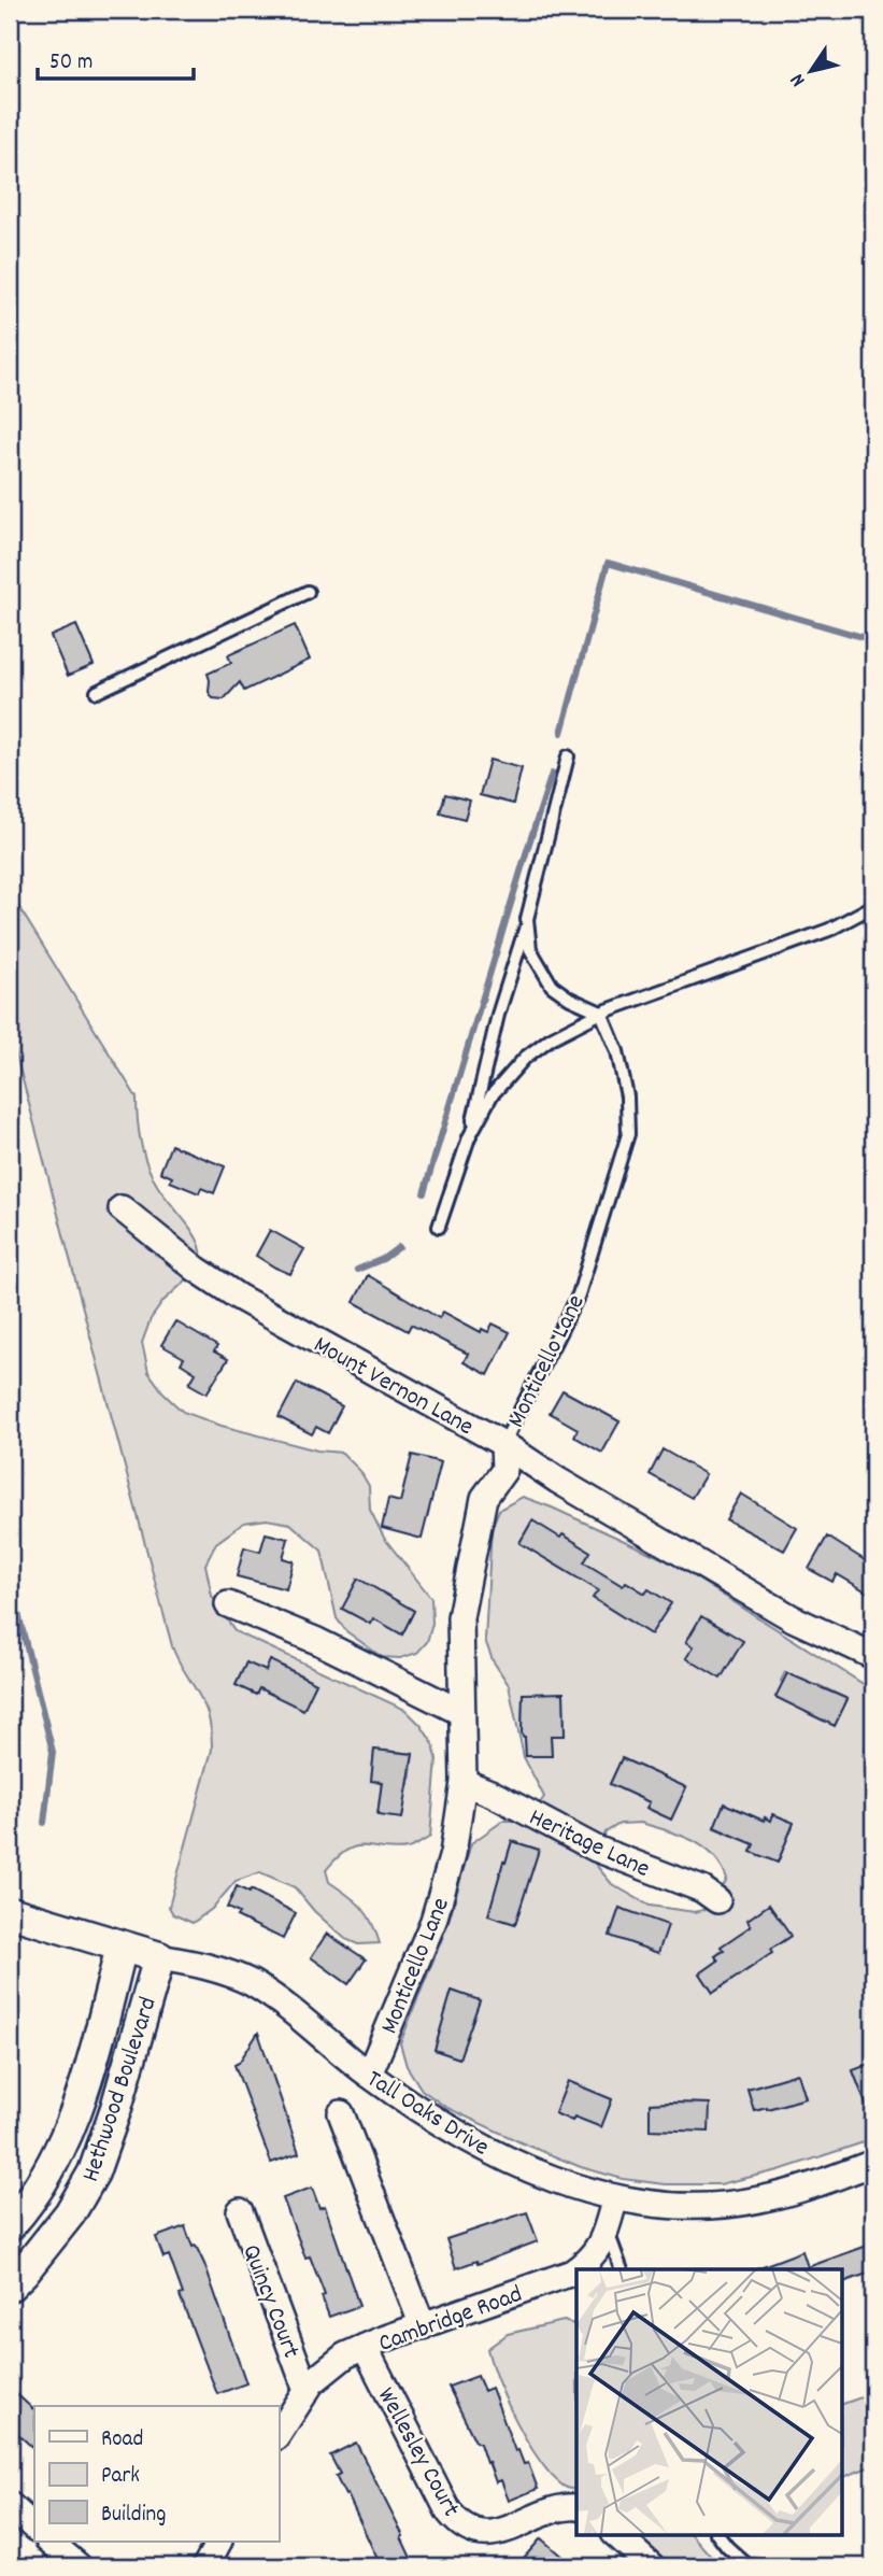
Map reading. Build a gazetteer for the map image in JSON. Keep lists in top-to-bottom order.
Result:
{
  "streets": {
    "street": [
      "Monticello Lane",
      "Mount Vernon Lane",
      "Heritage Lane",
      "Hethwood Boulevard",
      "Tall Oaks Drive",
      "Quincy Court",
      "Cambridge Road",
      "Wellesley Court"
    ]
  },
  "crossings": [
    ["Monticello Lane", "Mount Vernon Lane"],
    ["Monticello Lane", "Heritage Lane"],
    ["Monticello Lane", "Tall Oaks Drive"],
    ["Hethwood Boulevard", "Tall Oaks Drive"],
    ["Tall Oaks Drive", "Cambridge Road"],
    ["Quincy Court", "Cambridge Road"],
    ["Cambridge Road", "Wellesley Court"]
  ],
  "legend": ["Road", "Park", "Building"],
  "scale_bar": "50 m",
  "north": "bottom left"
}
